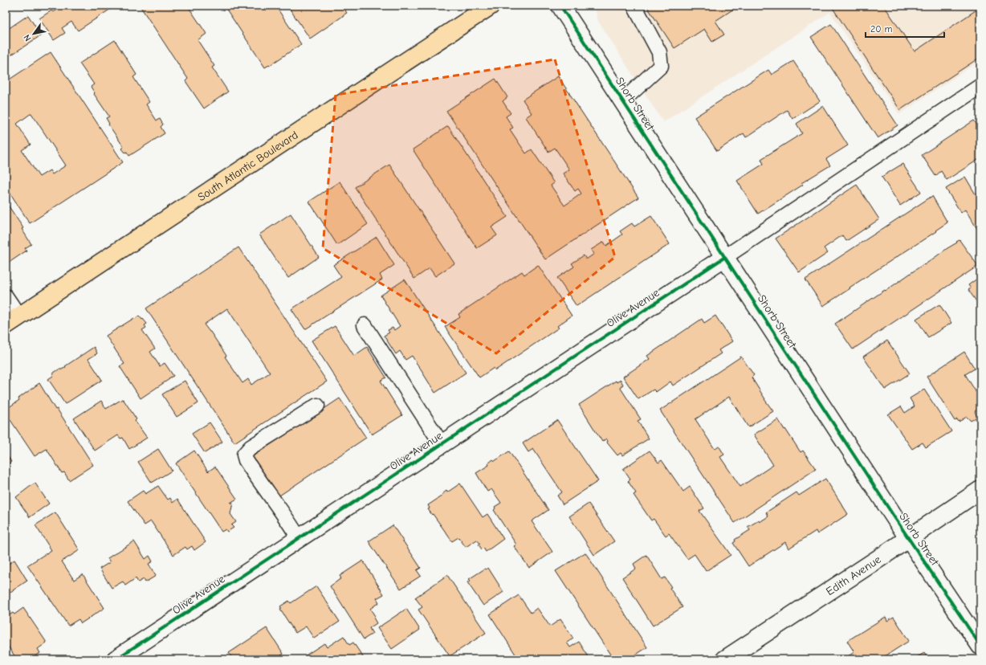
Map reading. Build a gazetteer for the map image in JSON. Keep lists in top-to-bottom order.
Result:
{
  "streets": {
    "main road": ["South Atlantic Boulevard"],
    "street": ["Shorb Street", "Olive Avenue", "Edith Avenue"]
  },
  "crossings": [
    ["Shorb Street", "Olive Avenue"],
    ["Shorb Street", "Edith Avenue"]
  ],
  "scale_bar": "20 m",
  "north": "bottom left"
}
